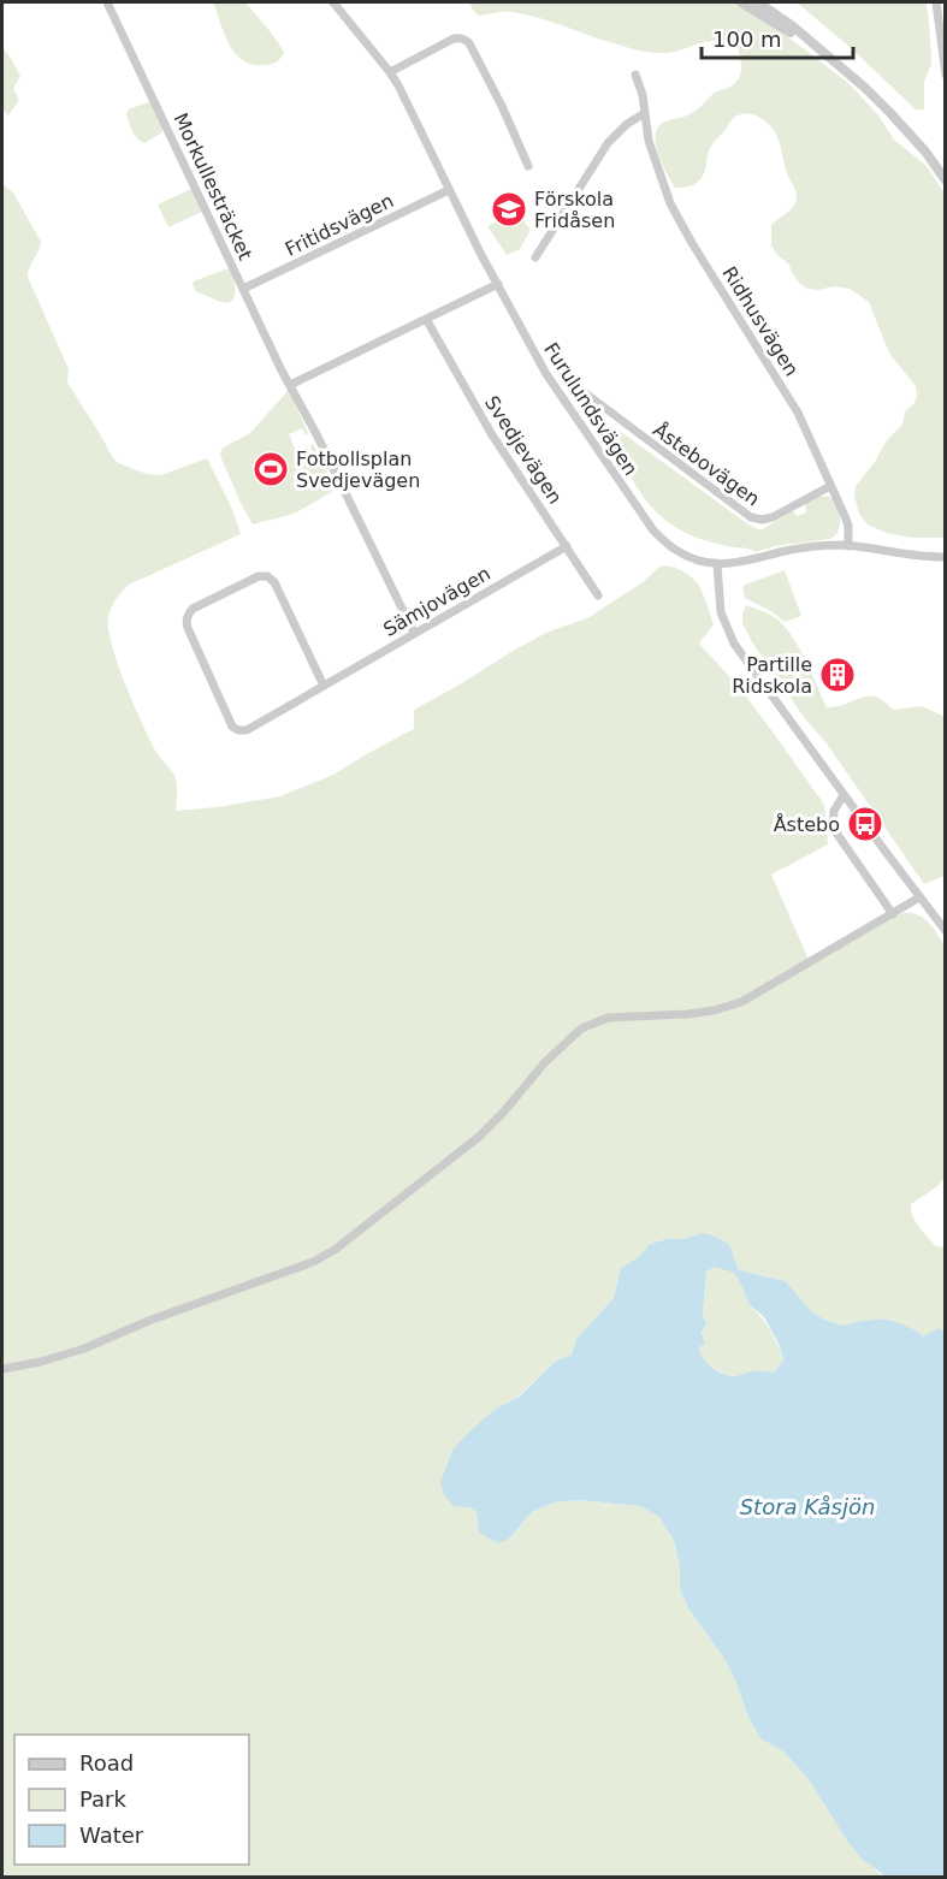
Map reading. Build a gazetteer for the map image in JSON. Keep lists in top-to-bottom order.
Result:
{
  "streets": {
    "street": [
      "Morkullesträcket",
      "Fritidsvägen",
      "Ridhusvägen",
      "Furulundsvägen",
      "Svedjevägen",
      "Åstebovägen",
      "Sämjovägen"
    ]
  },
  "crossings": [
    ["Morkullesträcket", "Fritidsvägen"],
    ["Fritidsvägen", "Furulundsvägen"],
    ["Ridhusvägen", "Furulundsvägen"],
    ["Ridhusvägen", "Åstebovägen"],
    ["Svedjevägen", "Sämjovägen"]
  ],
  "water": ["Stora Kåsjön"],
  "places": {
    "school or university": ["Förskola Fridåsen"],
    "sports": ["Fotbollsplan Svedjevägen"],
    "building": ["Partille Ridskola"],
    "bus stop": ["Åstebo"]
  },
  "legend": ["Road", "Park", "Water"],
  "scale_bar": "100 m"
}
